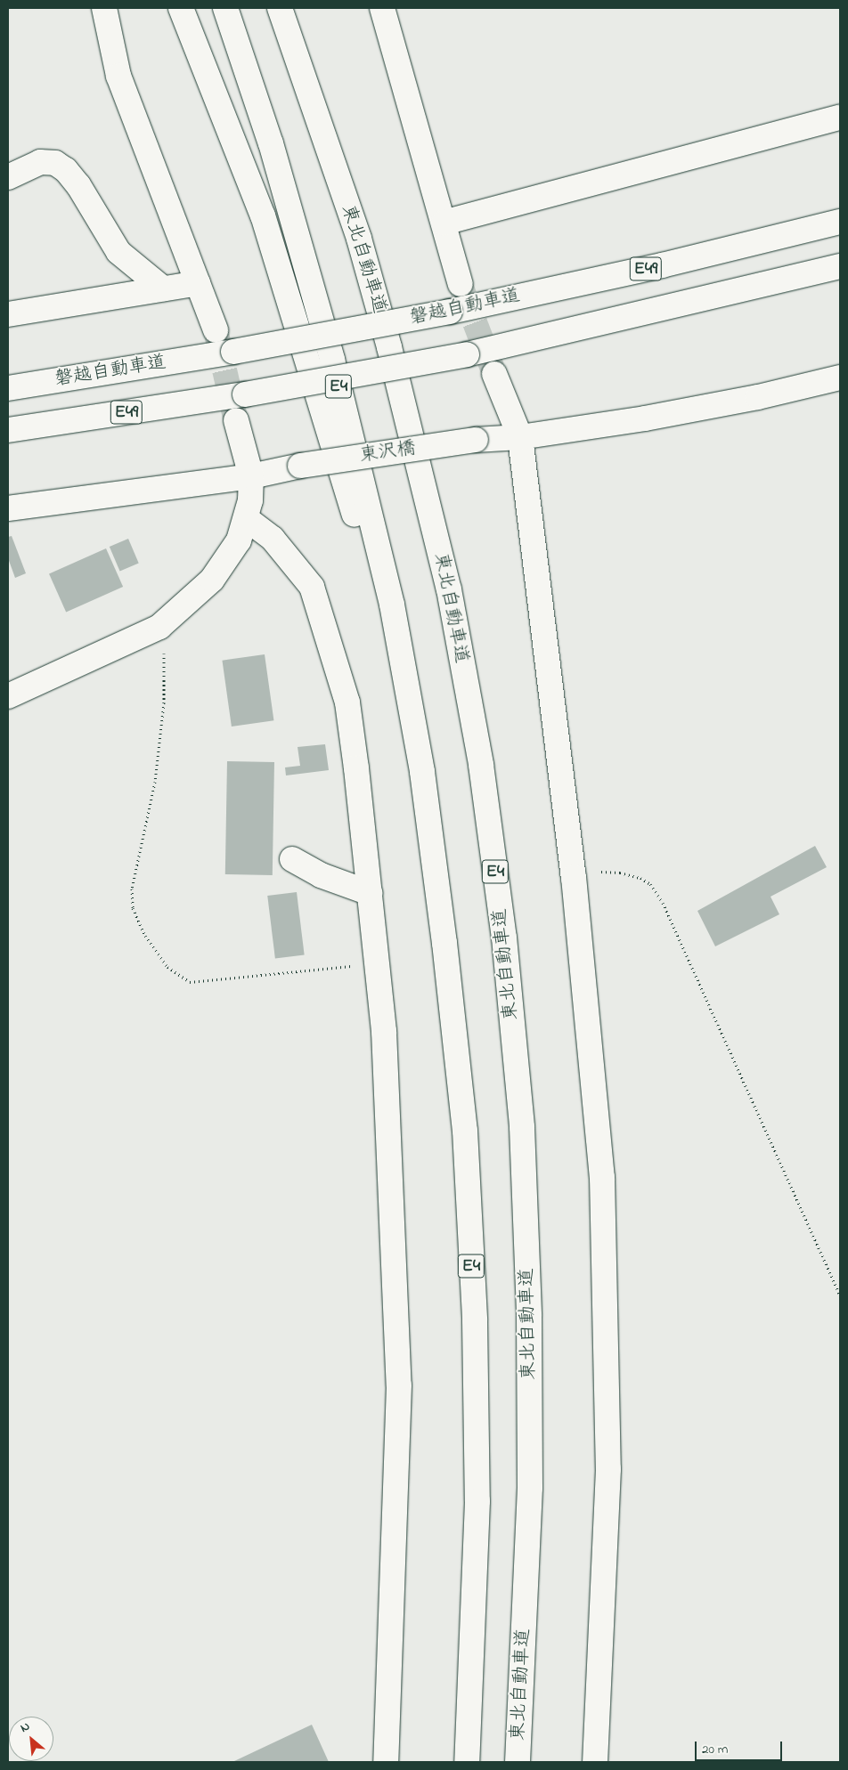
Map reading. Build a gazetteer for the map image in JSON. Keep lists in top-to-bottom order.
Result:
{
  "streets": {
    "main road": [
      "東北自動車道",
      "E49",
      "磐越自動車道",
      "E4",
      "東沢橋"
    ]
  },
  "scale_bar": "20 m",
  "north": "top left"
}
